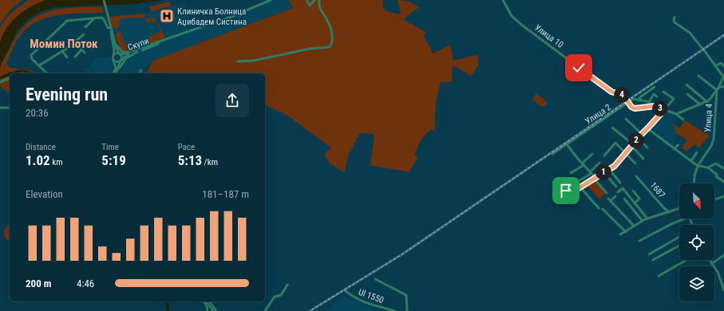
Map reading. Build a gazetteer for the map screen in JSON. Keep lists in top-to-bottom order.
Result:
{
  "streets": {
    "street": [
      "Улица 10",
      "Скупи",
      "Улица 2",
      "Улица 4",
      "1687",
      "Ul 1550"
    ]
  },
  "districts": ["Момин Поток"],
  "places": {
    "hospital": ["Клиничка Болница Аџибадем Систина"]
  },
  "north": "bottom right",
  "page": {
    "heading": ["Evening run", "20:36"],
    "pins": [
      "4",
      "3",
      "2",
      "1"
    ],
    "stats": [
      ["Distance", "1.02 km"],
      ["Time", "5:19"],
      ["Pace", "5:13 /km"]
    ],
    "chart": ["Elevation", "181–187 m"],
    "list": [
      {
        "name": "200 m",
        "note": "4:46"
      }
    ]
  }
}
